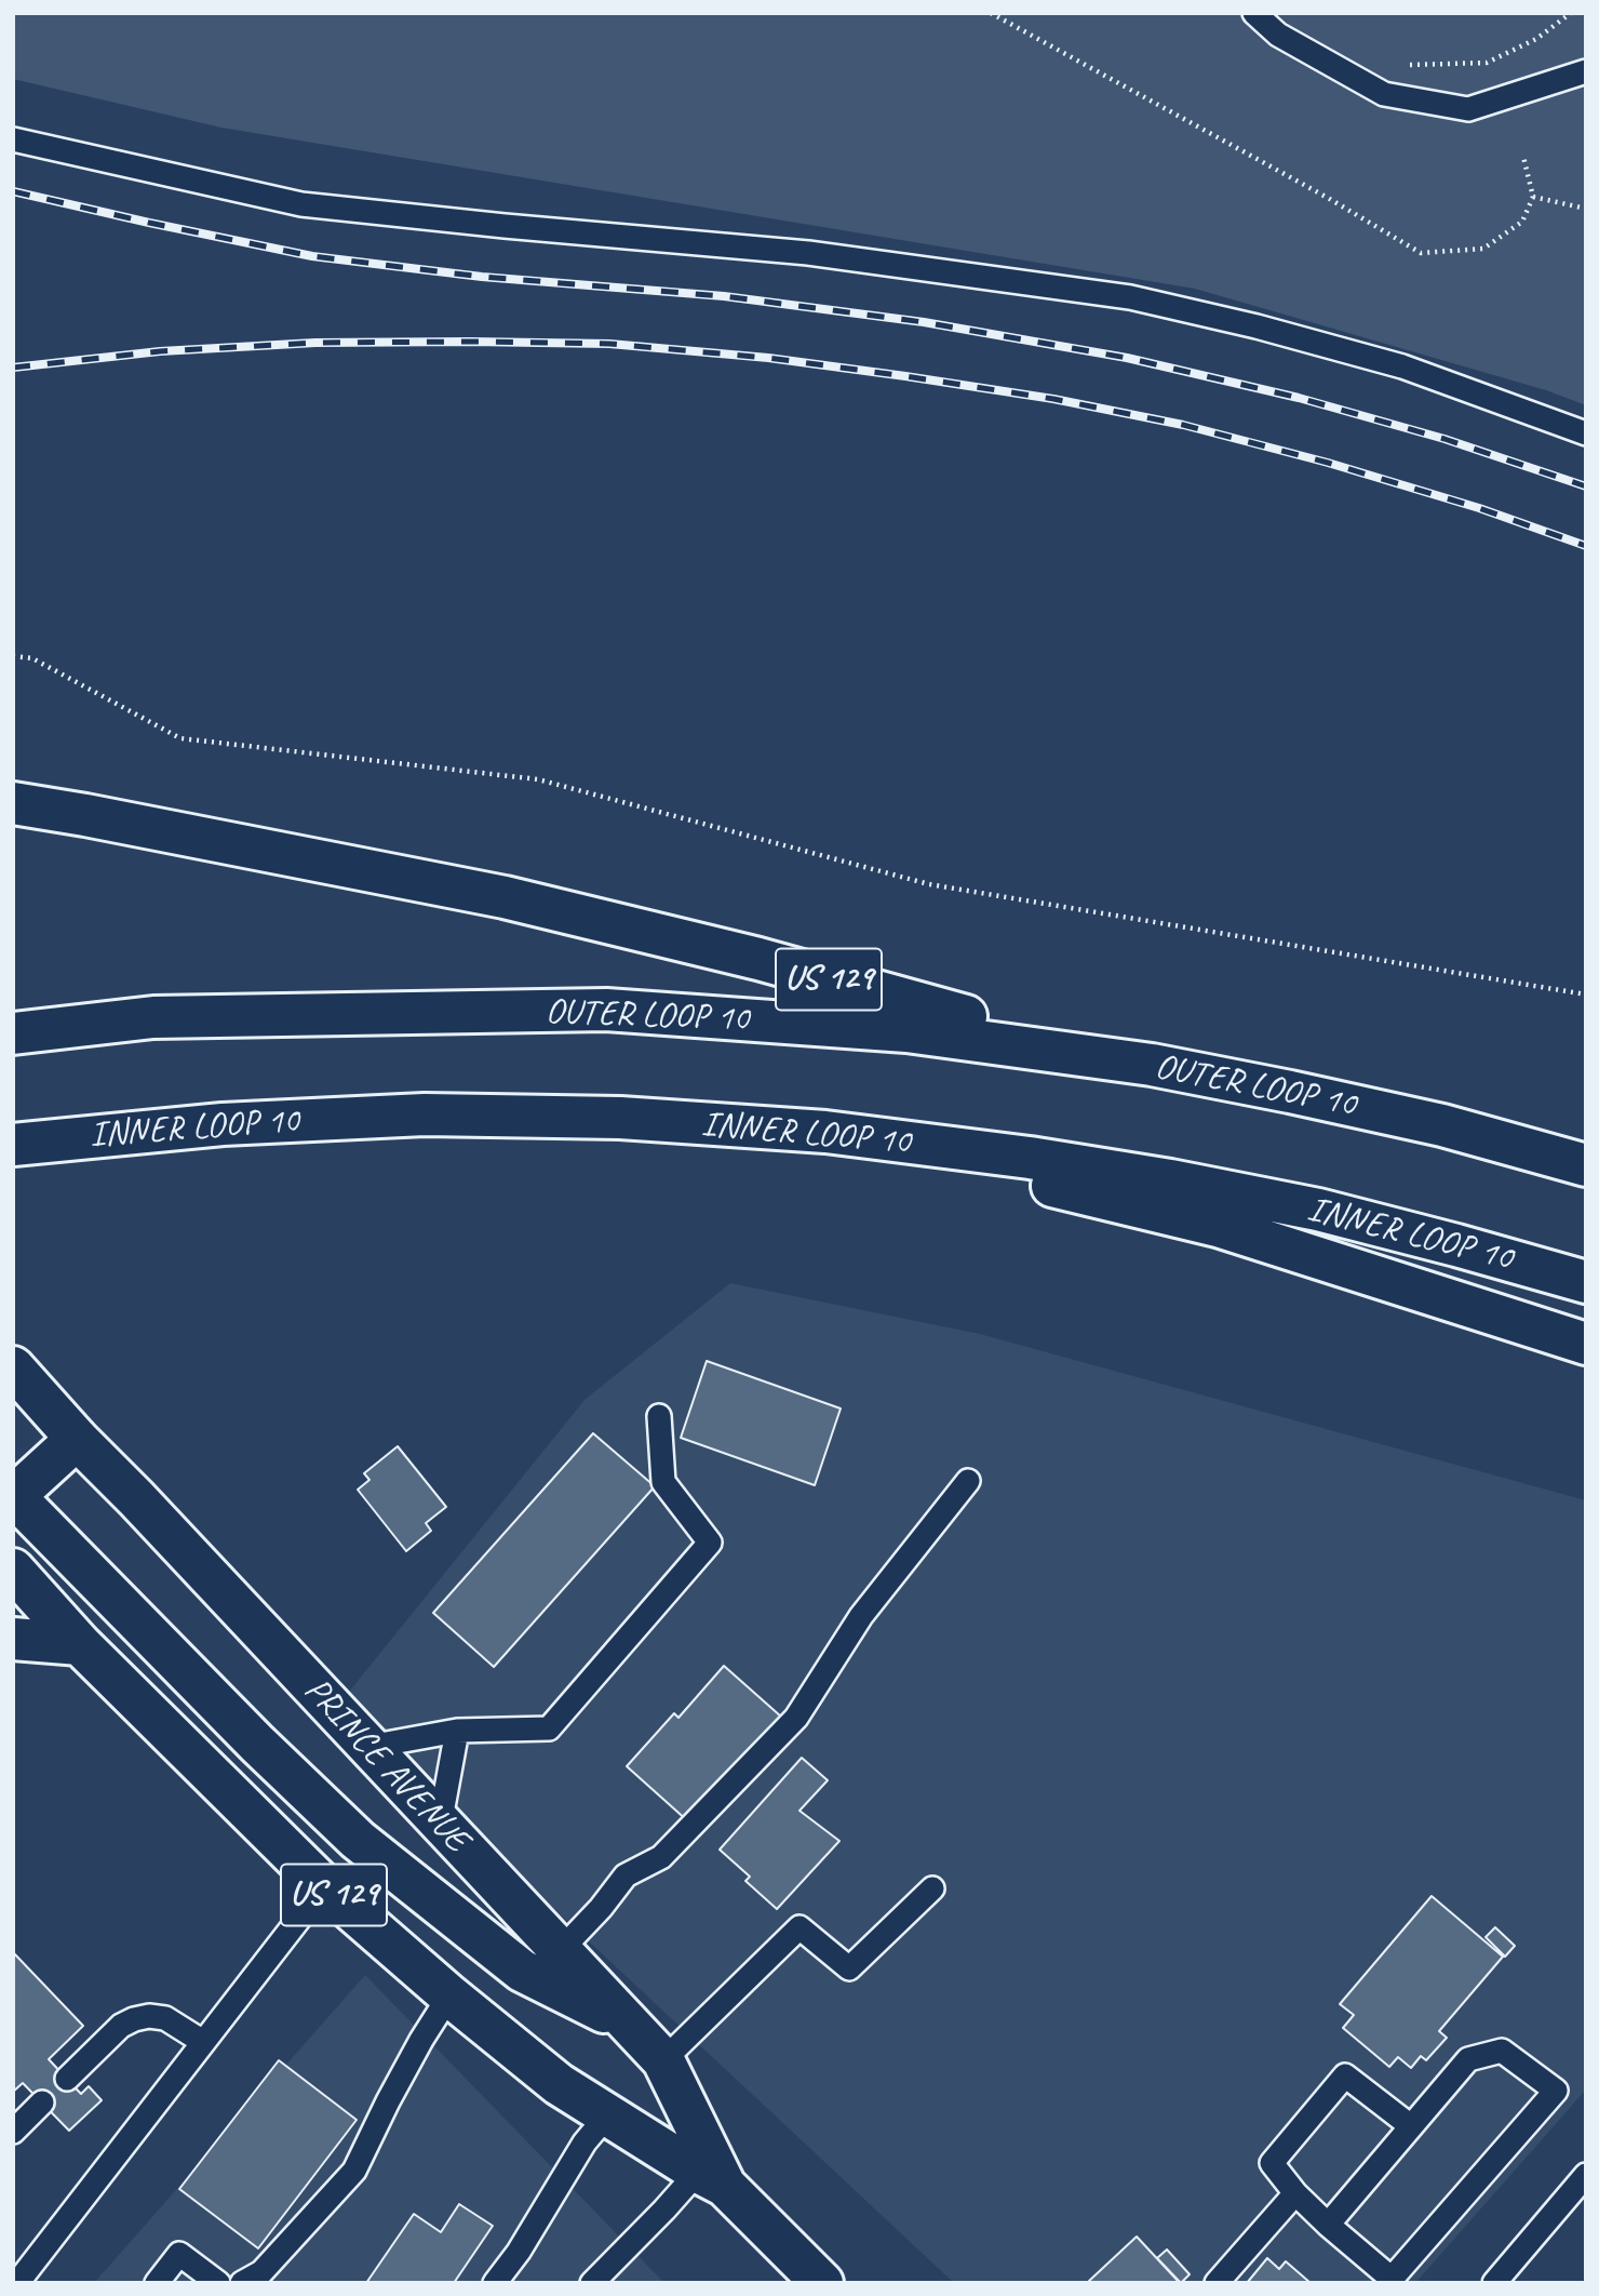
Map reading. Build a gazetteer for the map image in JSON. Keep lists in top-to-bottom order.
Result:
{
  "streets": {
    "main road": [
      "US 129",
      "OUTER LOOP 10",
      "INNER LOOP 10",
      "PRINCE AVENUE"
    ]
  },
  "crossings": [
    ["US 129", "OUTER LOOP 10"]
  ]
}
